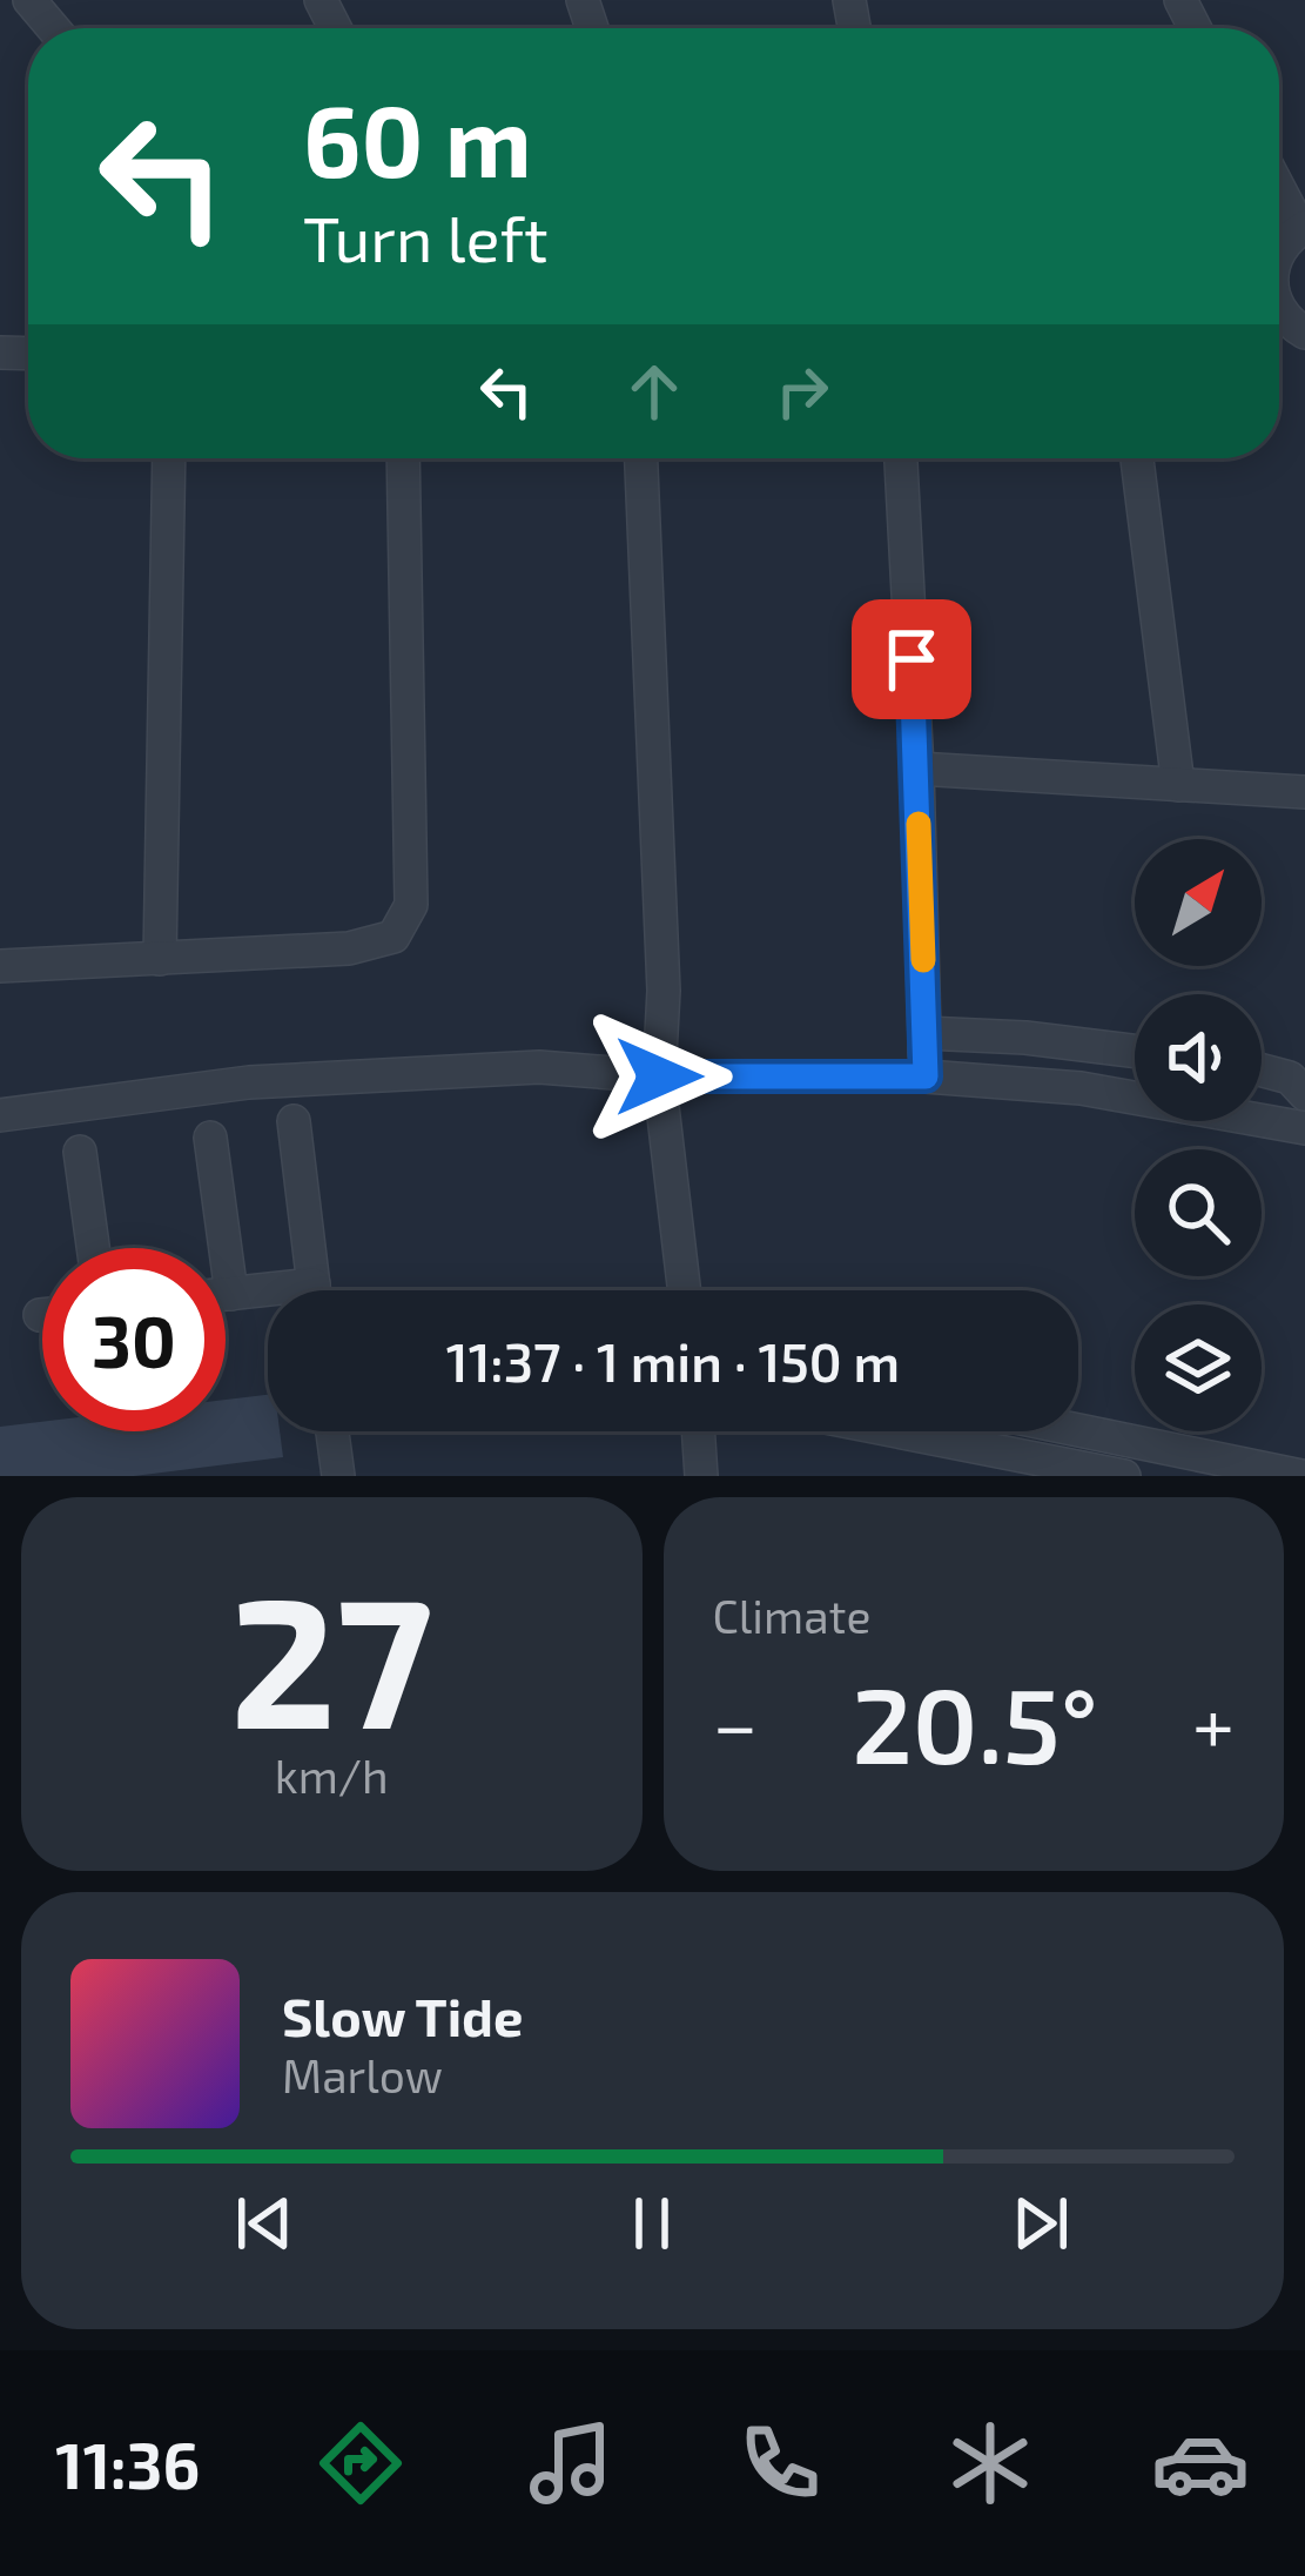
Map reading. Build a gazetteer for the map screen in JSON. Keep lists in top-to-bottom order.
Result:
{
  "north": "top right",
  "page": {
    "turn": ["60 m", "Turn left"],
    "limit": "30",
    "trip": "11:37 · 1 min · 150 m",
    "tile": [
      ["27", "km/h"],
      "Climate"
    ],
    "heat": ["−", "20.5°", "+"],
    "song": ["Slow Tide", "Marlow"],
    "tabs": "11:36"
  }
}
